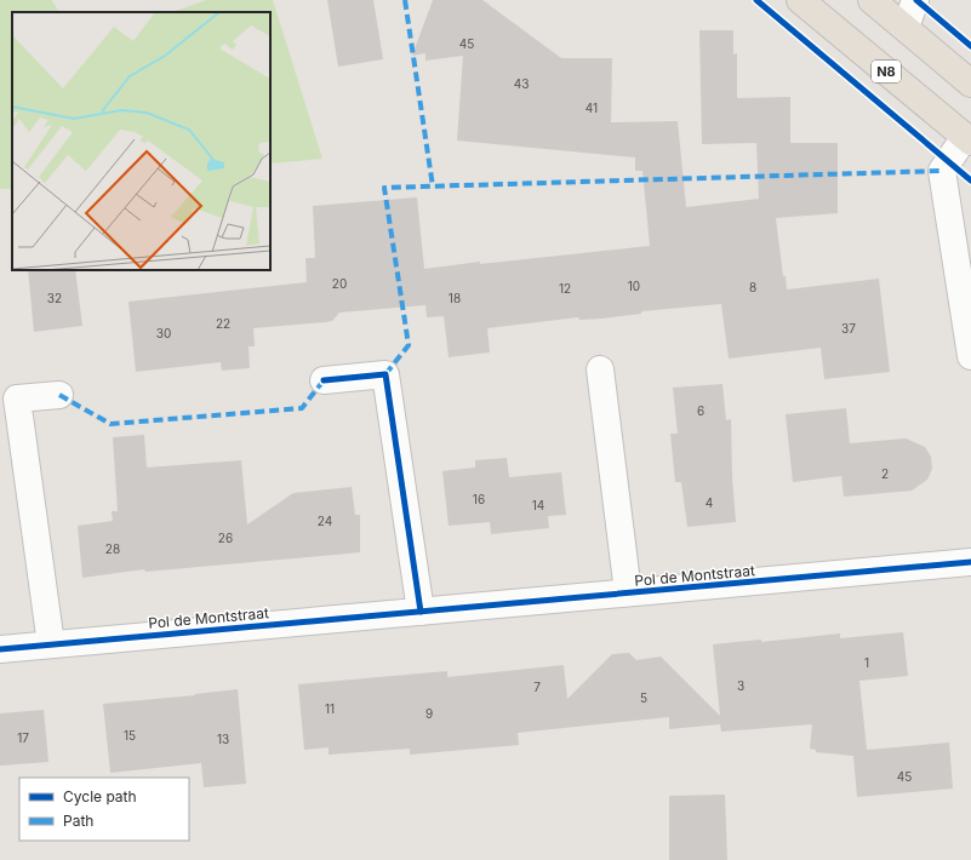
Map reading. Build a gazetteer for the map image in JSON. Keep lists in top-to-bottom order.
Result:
{
  "streets": {
    "main road": ["N8"],
    "street": ["Pol de Montstraat"]
  },
  "house_numbers": [
    "45",
    "43",
    "41",
    "20",
    "10",
    "8",
    "12",
    "32",
    "18",
    "22",
    "37",
    "30",
    "6",
    "2",
    "16",
    "4",
    "14",
    "24",
    "26",
    "28",
    "1",
    "3",
    "7",
    "5",
    "11",
    "9",
    "15",
    "17",
    "13",
    "45"
  ],
  "legend": ["Cycle path", "Path"]
}
